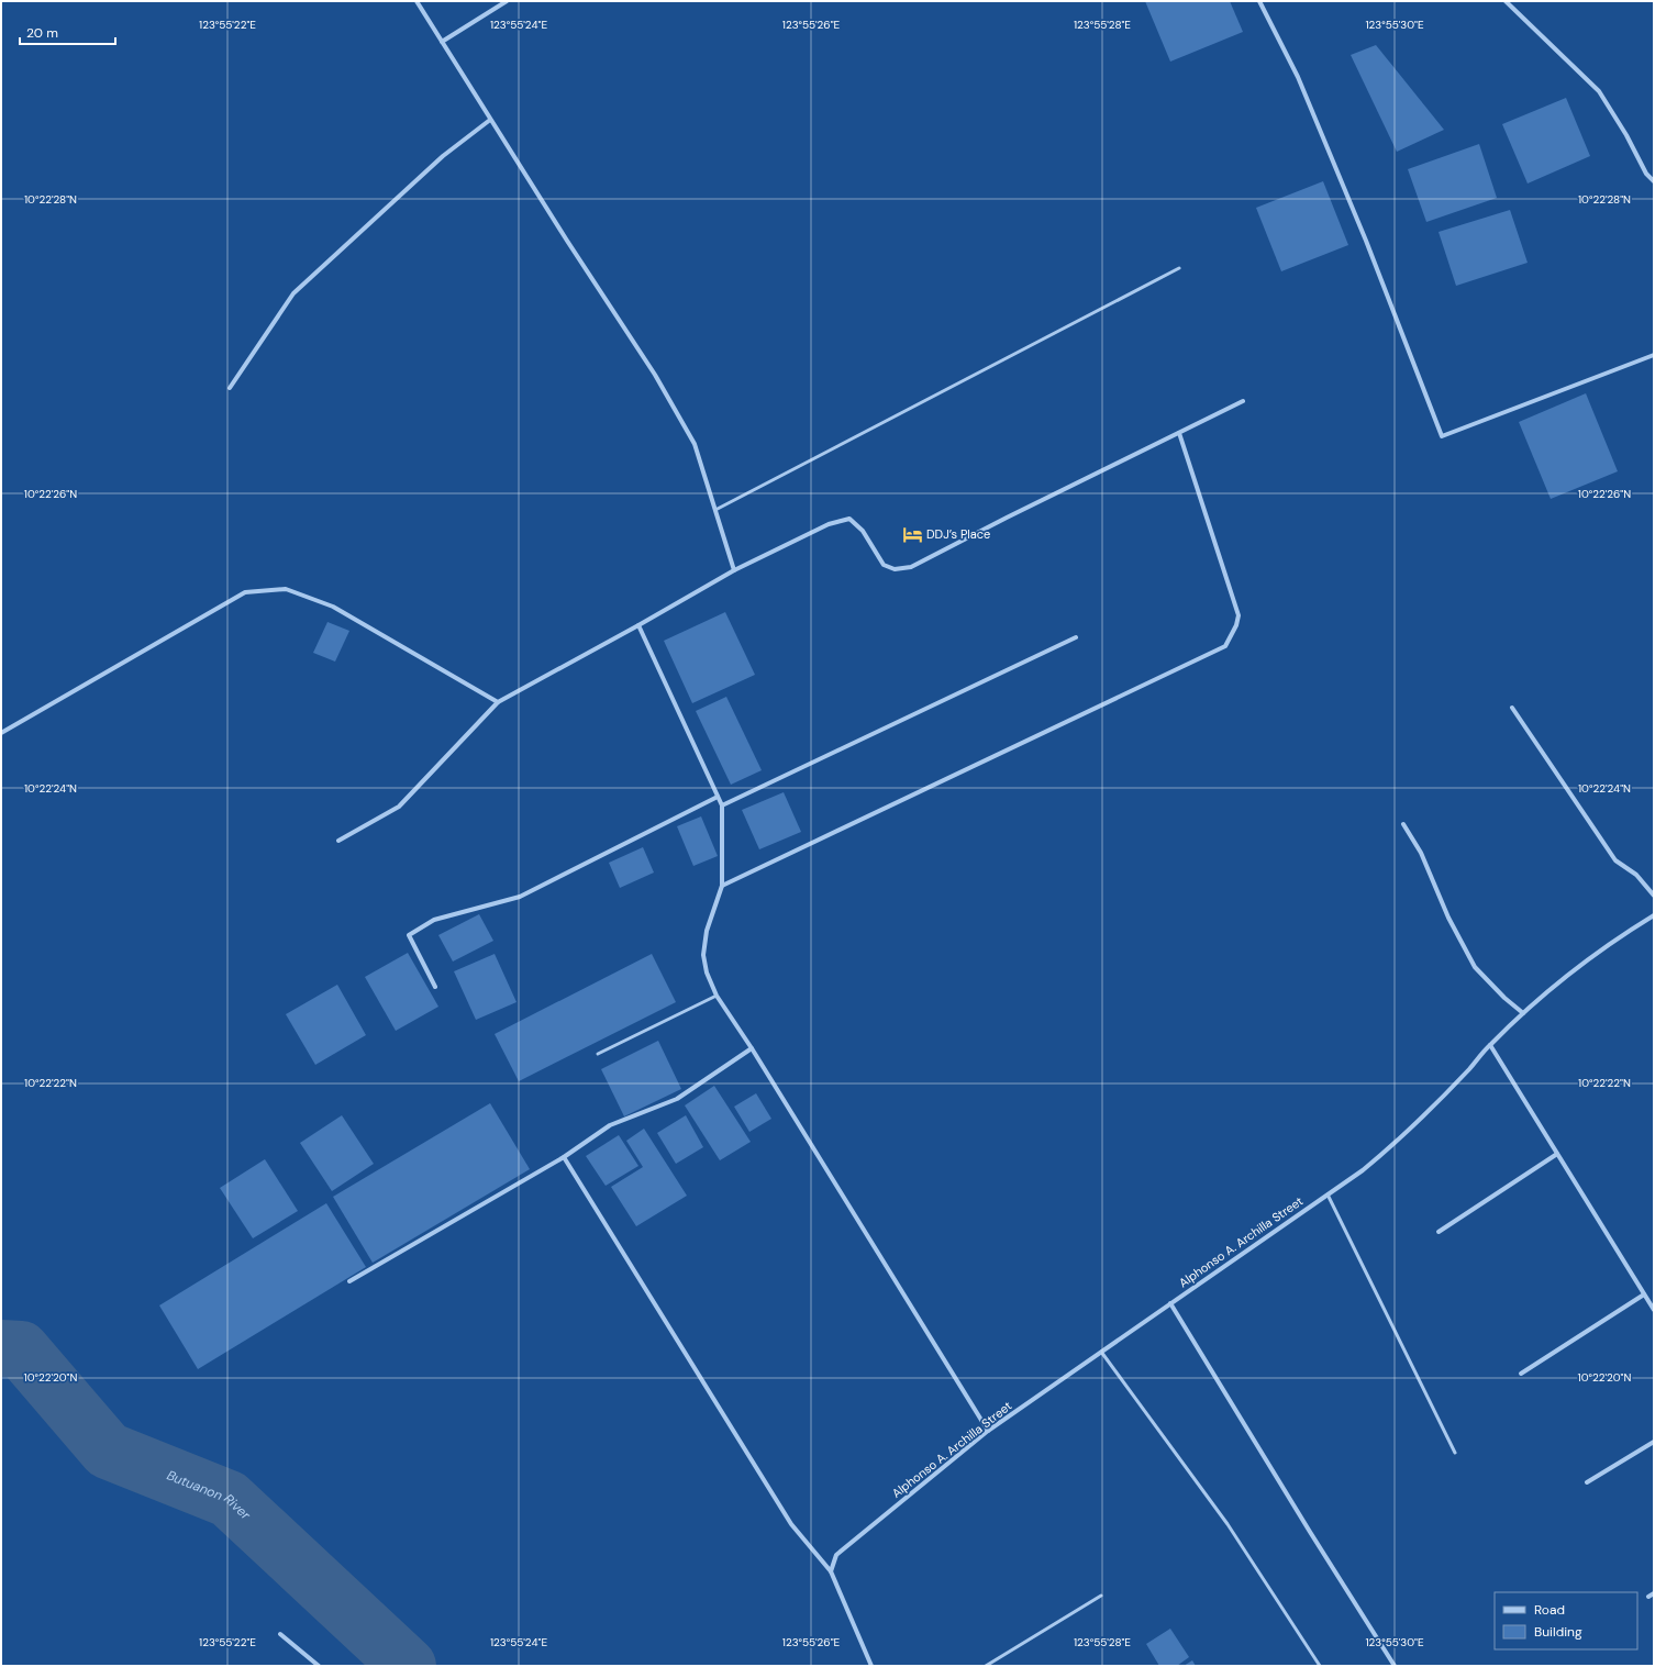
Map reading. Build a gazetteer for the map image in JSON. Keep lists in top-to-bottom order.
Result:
{
  "streets": {
    "street": ["Alphonso A. Archilla Street"]
  },
  "water": ["Butuanon River"],
  "places": {
    "hotel": ["DDJ’s Place"]
  },
  "legend": ["Road", "Building"],
  "scale_bar": "20 m",
  "coordinates": [
    "123°55'22\"E",
    "123°55'24\"E",
    "123°55'26\"E",
    "123°55'28\"E",
    "123°55'30\"E",
    "10°22'28\"N",
    "10°22'26\"N",
    "10°22'24\"N",
    "10°22'22\"N",
    "10°22'20\"N"
  ]
}
